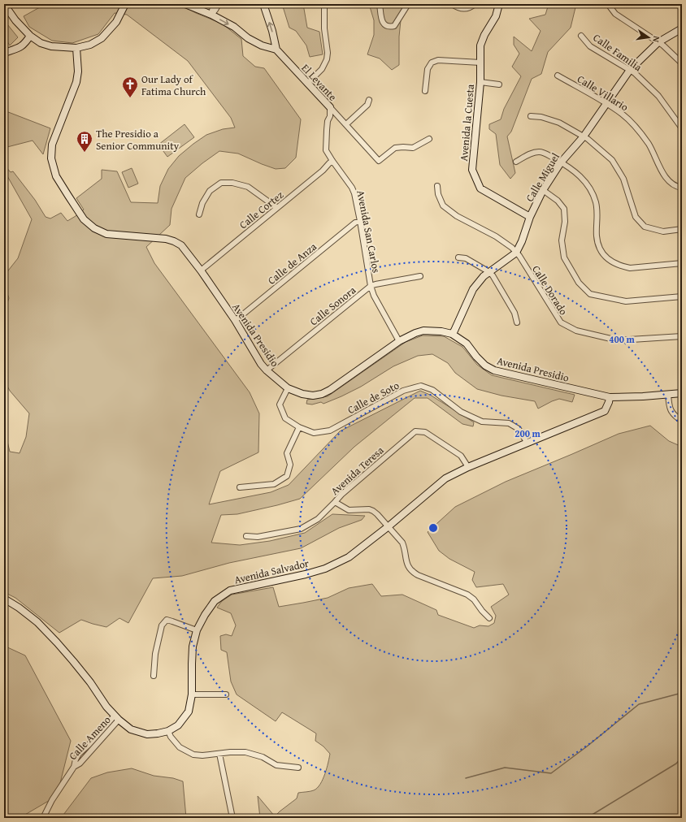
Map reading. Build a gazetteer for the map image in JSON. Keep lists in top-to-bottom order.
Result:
{
  "streets": {
    "street": [
      "Calle Familia",
      "El Levante",
      "Calle Villario",
      "Avenida la Cuesta",
      "Calle Miguel",
      "Calle Cortez",
      "Avenida San Carlos",
      "Calle de Anza",
      "Calle Dorado",
      "Calle Sonora",
      "Avenida Presidio",
      "Calle de Soto",
      "Avenida Teresa",
      "Avenida Salvador",
      "Calle Ameno"
    ]
  },
  "crossings": [
    ["Calle Familia", "Calle Miguel"],
    ["El Levante", "Avenida San Carlos"],
    ["Calle Villario", "Calle Miguel"],
    ["Avenida la Cuesta", "Calle Miguel"],
    ["Calle Miguel", "Calle Dorado"],
    ["Calle Miguel", "Avenida Presidio"],
    ["Calle Cortez", "Avenida San Carlos"],
    ["Calle Cortez", "Avenida Presidio"],
    ["Avenida San Carlos", "Calle de Anza"],
    ["Avenida San Carlos", "Calle Sonora"],
    ["Avenida San Carlos", "Avenida Presidio"],
    ["Calle de Anza", "Avenida Presidio"],
    ["Calle Sonora", "Avenida Presidio"],
    ["Avenida Presidio", "Calle de Soto"],
    ["Avenida Presidio", "Avenida Salvador"],
    ["Calle de Soto", "Avenida Salvador"],
    ["Avenida Teresa", "Avenida Salvador"],
    ["Avenida Salvador", "Calle Ameno"]
  ],
  "places": {
    "church": ["Our Lady of Fatima Church"],
    "building": ["The Presidio a Senior Community"]
  },
  "north": "right",
  "rings": ["400 m", "200 m"]
}
